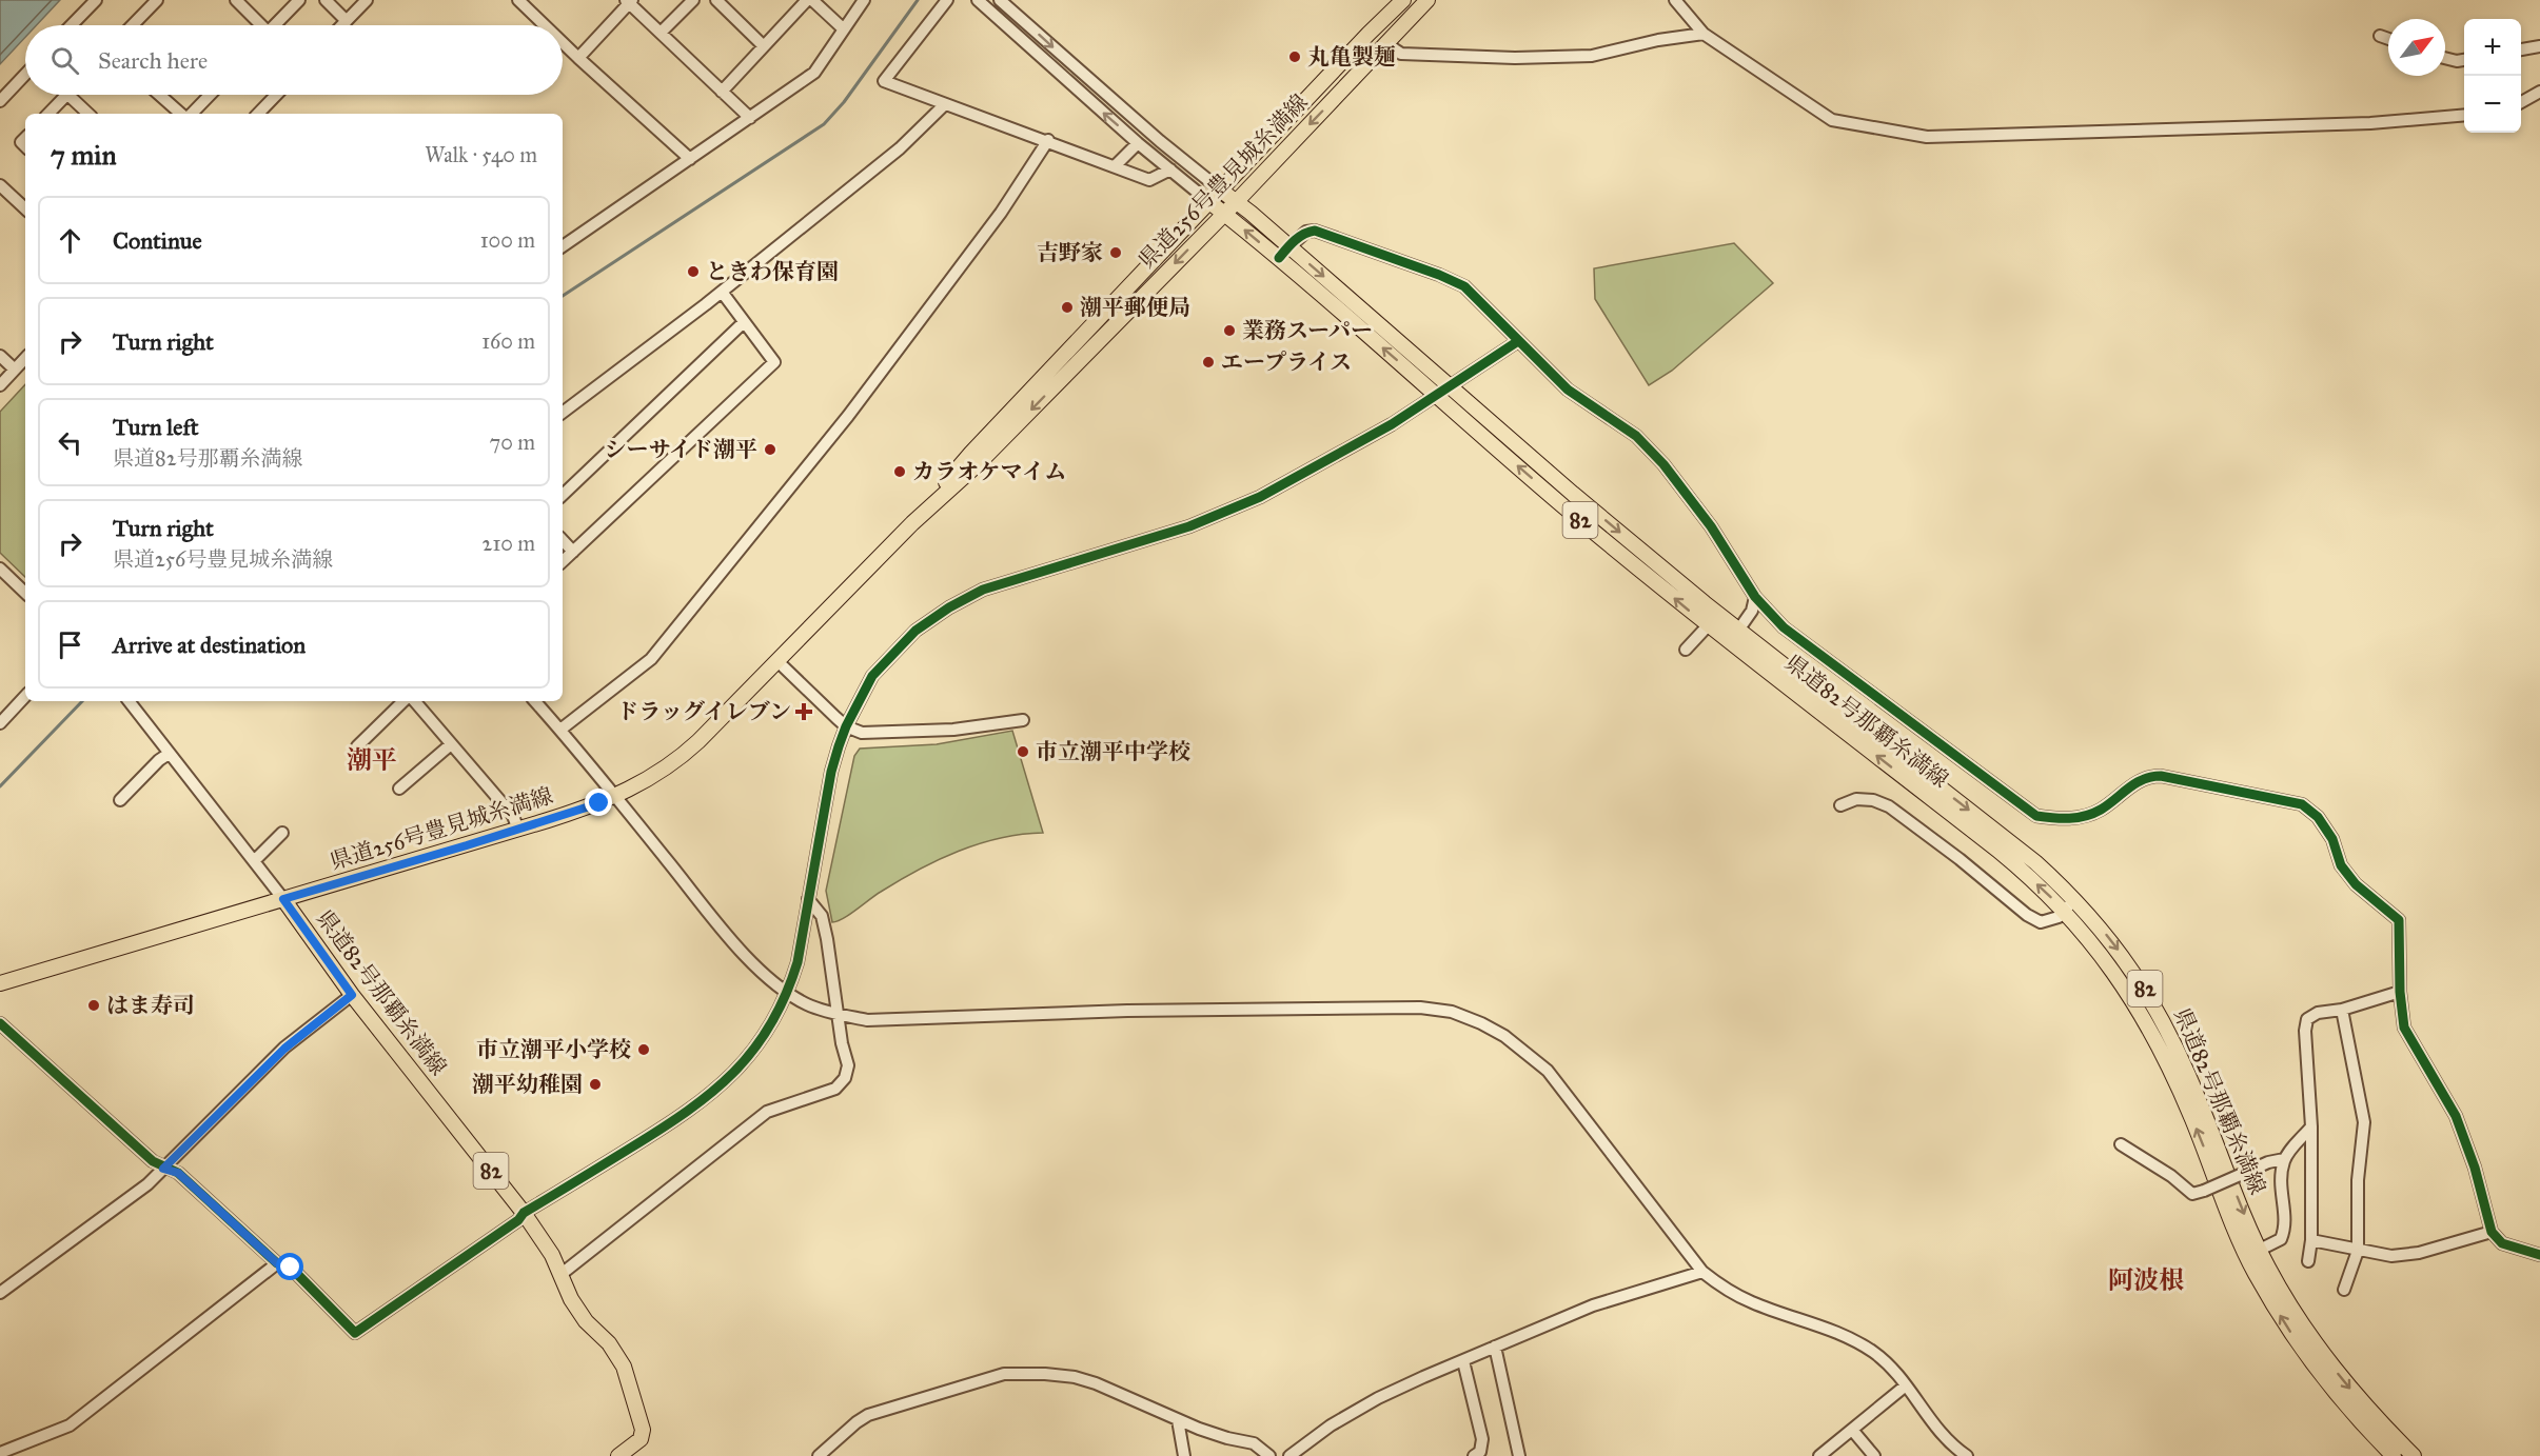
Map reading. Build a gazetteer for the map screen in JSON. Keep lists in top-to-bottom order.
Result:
{
  "streets": {
    "main road": ["県道256号豊見城糸満線", "82", "県道82号那覇糸満線"]
  },
  "crossings": [
    ["県道256号豊見城糸満線", "県道82号那覇糸満線"]
  ],
  "districts": ["潮平", "阿波根"],
  "places": {
    "other": [
      "丸亀製麺",
      "吉野家",
      "ときわ保育園",
      "潮平郵便局",
      "業務スーパー",
      "エープライス",
      "シーサイド潮平",
      "カラオケマイム",
      "市立潮平中学校",
      "はま寿司",
      "市立潮平小学校",
      "潮平幼稚園"
    ],
    "health": ["ドラッグイレブン"]
  },
  "north": "top right",
  "page": {
    "map_buttons": ["+", "−"],
    "search": "Search here",
    "heading": ["7 min", "Walk · 540 m"],
    "list": [
      ["Continue", "100 m"],
      ["Turn right", "160 m"],
      ["Turn left", "県道82号那覇糸満線", "70 m"],
      ["Turn right", "県道256号豊見城糸満線", "210 m"],
      "Arrive at destination"
    ]
  }
}
